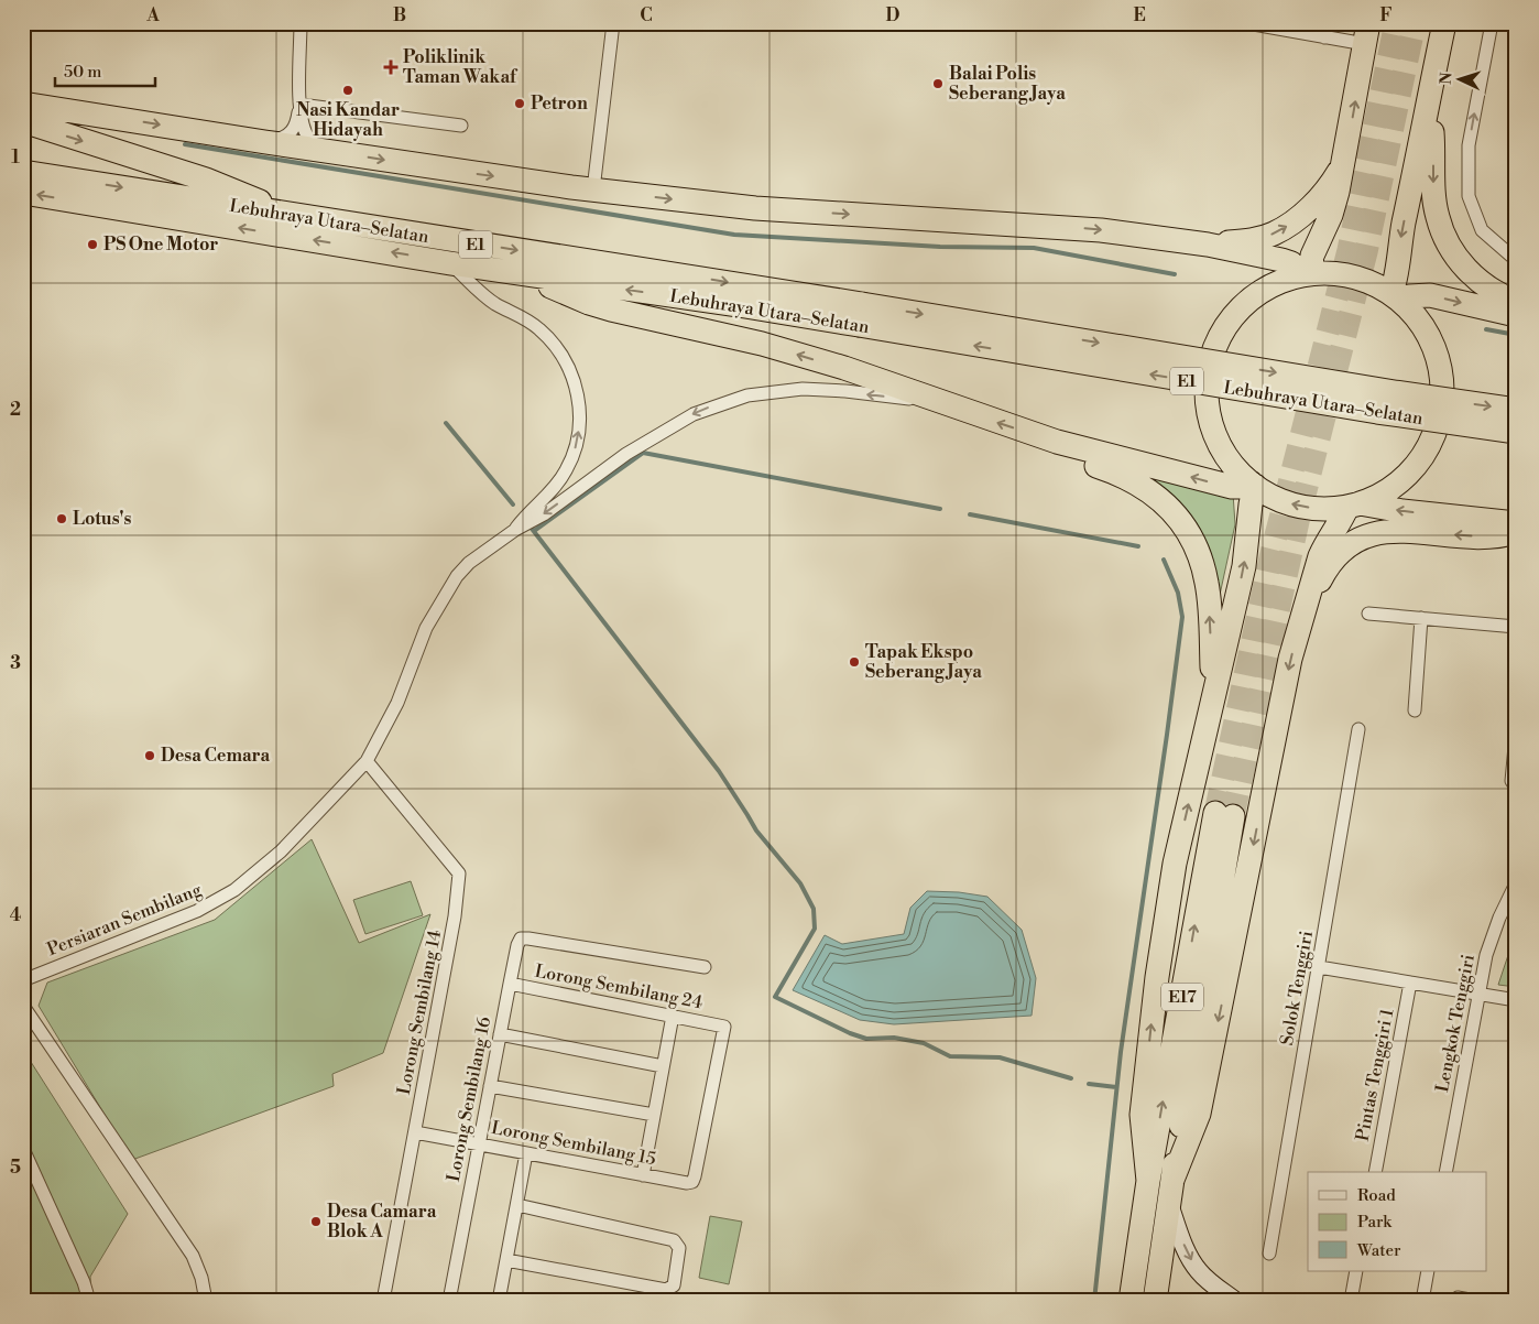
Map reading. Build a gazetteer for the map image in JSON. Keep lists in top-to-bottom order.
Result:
{
  "streets": {
    "highway": ["Lebuhraya Utara–Selatan", "E1", "E17"],
    "street": [
      "Persiaran Sembilang",
      "Lorong Sembilang 24",
      "Solok Tenggiri",
      "Lorong Sembilang 14",
      "Lengkok Tenggiri",
      "Pintas Tenggiri 1",
      "Lorong Sembilang 16",
      "Lorong Sembilang 15"
    ]
  },
  "crossings": [
    ["Persiaran Sembilang", "Lorong Sembilang 14"],
    ["Lorong Sembilang 24", "Lorong Sembilang 16"],
    ["Lorong Sembilang 24", "Lorong Sembilang 15"],
    ["Lorong Sembilang 14", "Lorong Sembilang 15"],
    ["Lorong Sembilang 16", "Lorong Sembilang 15"]
  ],
  "places": {
    "health": ["Poliklinik Taman Wakaf"],
    "other": [
      "Balai Polis Seberang Jaya",
      "Nasi Kandar Hidayah",
      "Petron",
      "PS One Motor",
      "Lotus's",
      "Tapak Ekspo Seberang Jaya",
      "Desa Cemara",
      "Desa Camara Blok A"
    ]
  },
  "legend": ["Road", "Park", "Water"],
  "scale_bar": "50 m",
  "north": "left",
  "grid": {
    "columns": [
      "A",
      "B",
      "C",
      "D",
      "E",
      "F"
    ],
    "rows": [
      "1",
      "2",
      "3",
      "4",
      "5"
    ]
  }
}
